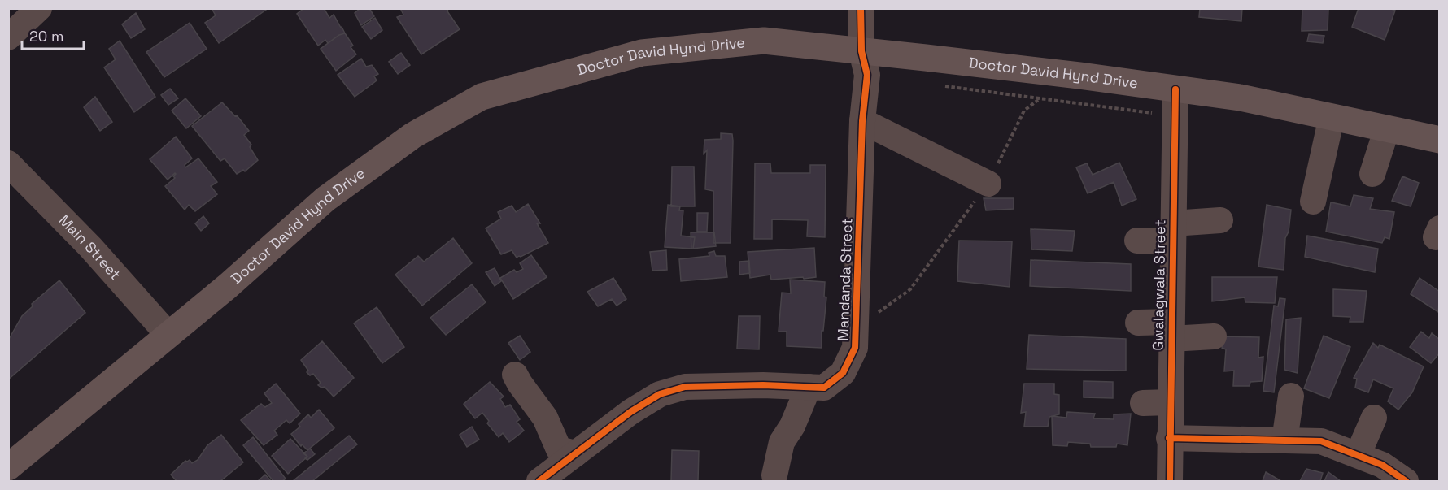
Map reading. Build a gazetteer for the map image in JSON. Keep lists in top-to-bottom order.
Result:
{
  "streets": {
    "main road": ["Doctor David Hynd Drive"],
    "street": ["Main Street", "Mandanda Street", "Gwalagwala Street"]
  },
  "crossings": [
    ["Doctor David Hynd Drive", "Main Street"],
    ["Doctor David Hynd Drive", "Mandanda Street"],
    ["Doctor David Hynd Drive", "Gwalagwala Street"]
  ],
  "scale_bar": "20 m"
}
